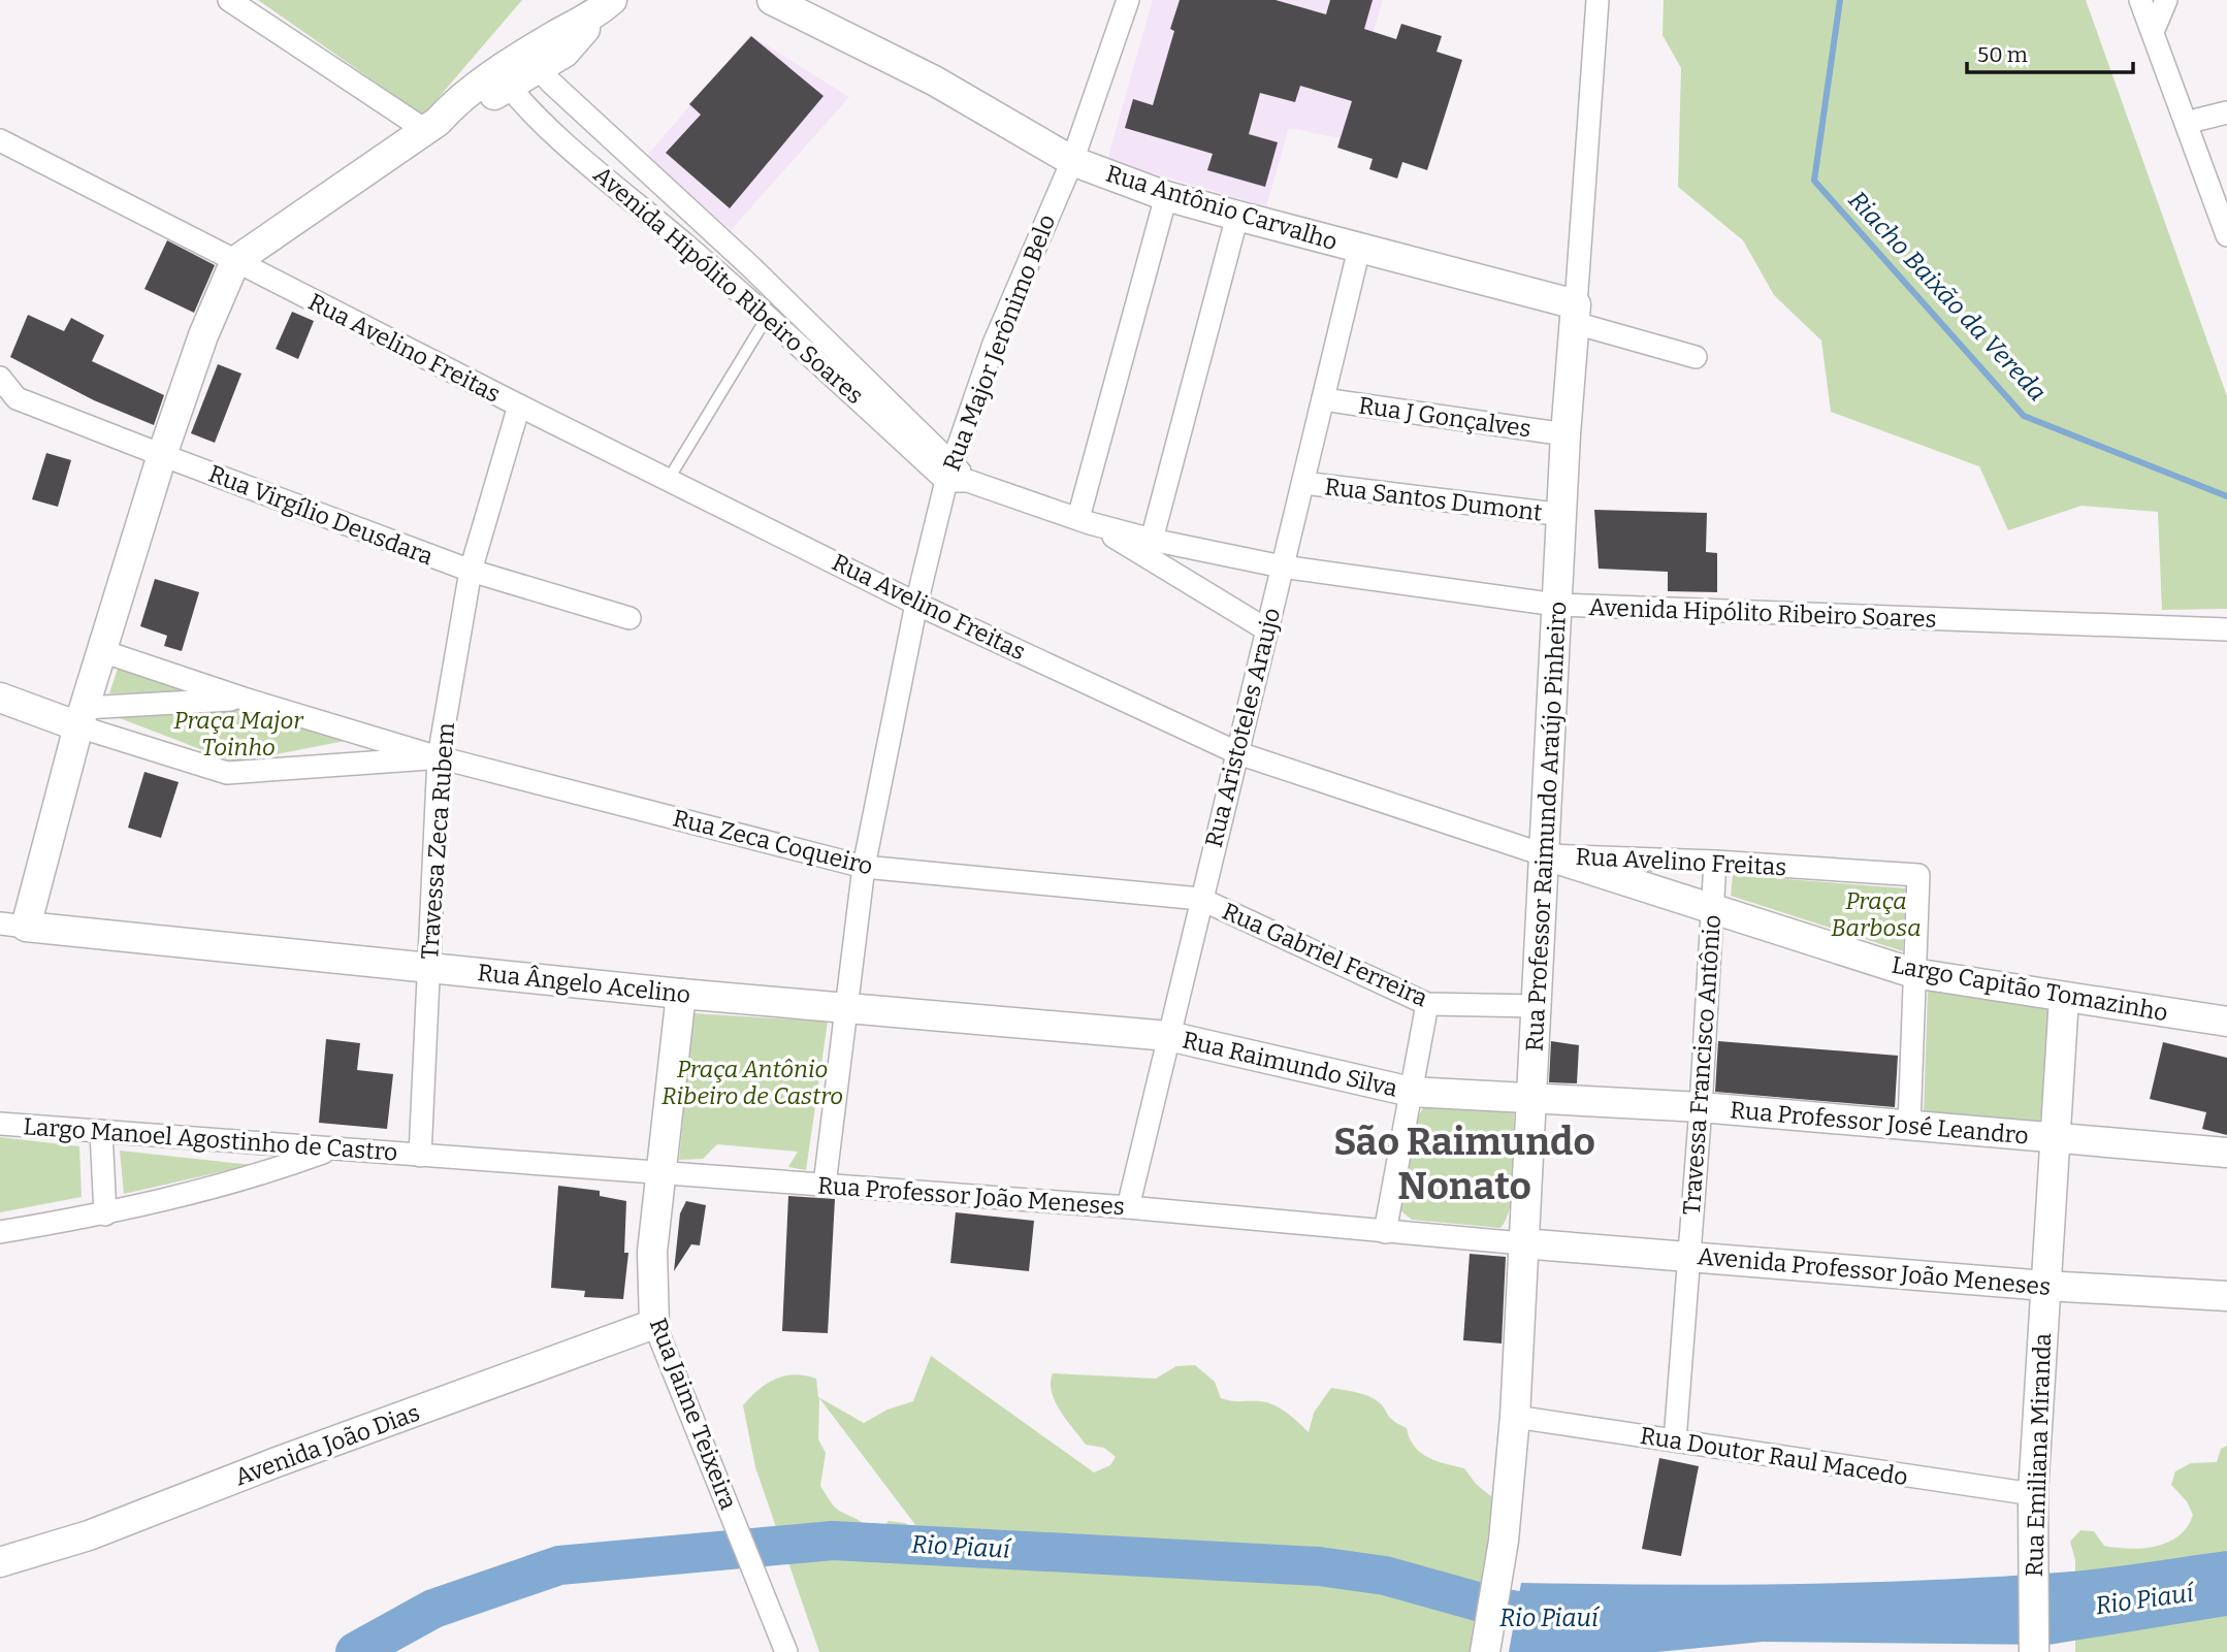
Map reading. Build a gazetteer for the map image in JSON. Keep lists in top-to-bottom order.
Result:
{
  "streets": {
    "main road": [
      "Rua Antônio Carvalho",
      "Rua Professor Raimundo Araújo Pinheiro",
      "Rua Ângelo Acelino",
      "Largo Capitão Tomazinho",
      "Rua Raimundo Silva",
      "Rua Professor José Leandro",
      "Avenida Professor João Meneses",
      "Rua Jaime Teixeira",
      "Avenida João Dias",
      "Rua Emiliana Miranda"
    ],
    "street": [
      "Avenida Hipólito Ribeiro Soares",
      "Rua Major Jerônimo Belo",
      "Rua Avelino Freitas",
      "Rua J Gonçalves",
      "Rua Santos Dumont",
      "Rua Virgílio Deusdara",
      "Rua Aristoteles Araujo",
      "Travessa Zeca Rubem",
      "Rua Zeca Coqueiro",
      "Rua Gabriel Ferreira",
      "Travessa Francisco Antônio",
      "Largo Manoel Agostinho de Castro",
      "Rua Professor João Meneses",
      "Rua Doutor Raul Macedo"
    ]
  },
  "crossings": [
    ["Rua Antônio Carvalho", "Rua Major Jerônimo Belo"],
    ["Rua Antônio Carvalho", "Rua Aristoteles Araujo"],
    ["Rua Antônio Carvalho", "Rua Professor Raimundo Araújo Pinheiro"],
    ["Avenida Hipólito Ribeiro Soares", "Rua Major Jerônimo Belo"],
    ["Avenida Hipólito Ribeiro Soares", "Rua Aristoteles Araujo"],
    ["Avenida Hipólito Ribeiro Soares", "Rua Professor Raimundo Araújo Pinheiro"],
    ["Rua Major Jerônimo Belo", "Rua Avelino Freitas"],
    ["Rua Major Jerônimo Belo", "Rua Zeca Coqueiro"],
    ["Rua Major Jerônimo Belo", "Rua Ângelo Acelino"],
    ["Rua Major Jerônimo Belo", "Rua Professor João Meneses"],
    ["Rua Avelino Freitas", "Rua Aristoteles Araujo"],
    ["Rua Avelino Freitas", "Rua Professor Raimundo Araújo Pinheiro"],
    ["Rua Avelino Freitas", "Travessa Zeca Rubem"],
    ["Rua Avelino Freitas", "Largo Capitão Tomazinho"],
    ["Rua Avelino Freitas", "Travessa Francisco Antônio"],
    ["Rua J Gonçalves", "Rua Aristoteles Araujo"],
    ["Rua J Gonçalves", "Rua Professor Raimundo Araújo Pinheiro"],
    ["Rua Santos Dumont", "Rua Aristoteles Araujo"],
    ["Rua Santos Dumont", "Rua Professor Raimundo Araújo Pinheiro"],
    ["Rua Virgílio Deusdara", "Travessa Zeca Rubem"],
    ["Rua Aristoteles Araujo", "Rua Zeca Coqueiro"],
    ["Rua Aristoteles Araujo", "Rua Gabriel Ferreira"],
    ["Rua Aristoteles Araujo", "Rua Ângelo Acelino"],
    ["Rua Aristoteles Araujo", "Rua Raimundo Silva"],
    ["Rua Aristoteles Araujo", "Rua Professor João Meneses"],
    ["Rua Professor Raimundo Araújo Pinheiro", "Rua Gabriel Ferreira"],
    ["Rua Professor Raimundo Araújo Pinheiro", "Largo Capitão Tomazinho"],
    ["Rua Professor Raimundo Araújo Pinheiro", "Rua Raimundo Silva"],
    ["Rua Professor Raimundo Araújo Pinheiro", "Rua Professor José Leandro"],
    ["Rua Professor Raimundo Araújo Pinheiro", "Rua Professor João Meneses"],
    ["Rua Professor Raimundo Araújo Pinheiro", "Avenida Professor João Meneses"],
    ["Rua Professor Raimundo Araújo Pinheiro", "Rua Doutor Raul Macedo"],
    ["Travessa Zeca Rubem", "Rua Zeca Coqueiro"],
    ["Travessa Zeca Rubem", "Rua Ângelo Acelino"],
    ["Travessa Zeca Rubem", "Largo Manoel Agostinho de Castro"],
    ["Travessa Zeca Rubem", "Rua Professor João Meneses"],
    ["Rua Zeca Coqueiro", "Rua Gabriel Ferreira"],
    ["Rua Ângelo Acelino", "Rua Raimundo Silva"],
    ["Rua Ângelo Acelino", "Rua Jaime Teixeira"],
    ["Largo Capitão Tomazinho", "Travessa Francisco Antônio"],
    ["Largo Capitão Tomazinho", "Rua Emiliana Miranda"],
    ["Rua Raimundo Silva", "Rua Professor José Leandro"],
    ["Travessa Francisco Antônio", "Rua Professor José Leandro"],
    ["Travessa Francisco Antônio", "Avenida Professor João Meneses"],
    ["Travessa Francisco Antônio", "Rua Doutor Raul Macedo"],
    ["Rua Professor José Leandro", "Rua Emiliana Miranda"],
    ["Largo Manoel Agostinho de Castro", "Rua Professor João Meneses"],
    ["Rua Professor João Meneses", "Avenida Professor João Meneses"],
    ["Rua Professor João Meneses", "Rua Jaime Teixeira"],
    ["Avenida Professor João Meneses", "Rua Emiliana Miranda"],
    ["Rua Jaime Teixeira", "Avenida João Dias"],
    ["Rua Emiliana Miranda", "Rua Doutor Raul Macedo"]
  ],
  "districts": ["São Raimundo Nonato"],
  "water": ["Riacho Baixão da Vereda", "Rio Piauí"],
  "parks": ["Praça Major Toinho", "Praça Barbosa", "Praça Antônio Ribeiro de Castro"],
  "scale_bar": "50 m"
}
